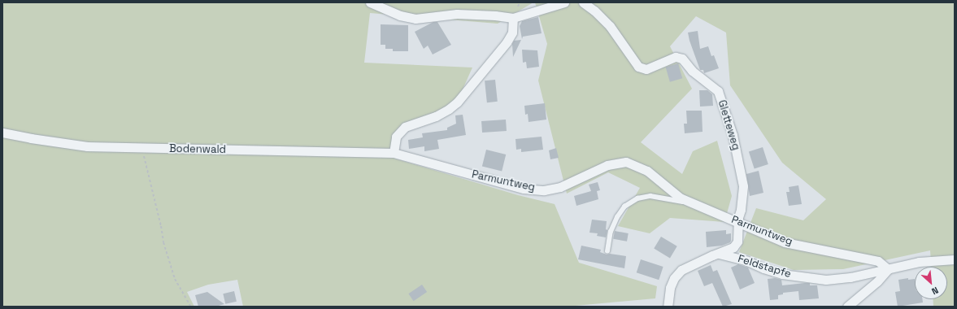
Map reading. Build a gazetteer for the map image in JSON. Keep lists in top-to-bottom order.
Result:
{
  "streets": {
    "street": [
      "Gletteweg",
      "Bodenwald",
      "Parmuntweg",
      "Feldstapfe"
    ]
  },
  "crossings": [
    ["Gletteweg", "Parmuntweg"],
    ["Gletteweg", "Feldstapfe"],
    ["Bodenwald", "Parmuntweg"],
    ["Parmuntweg", "Feldstapfe"]
  ],
  "north": "bottom right"
}
